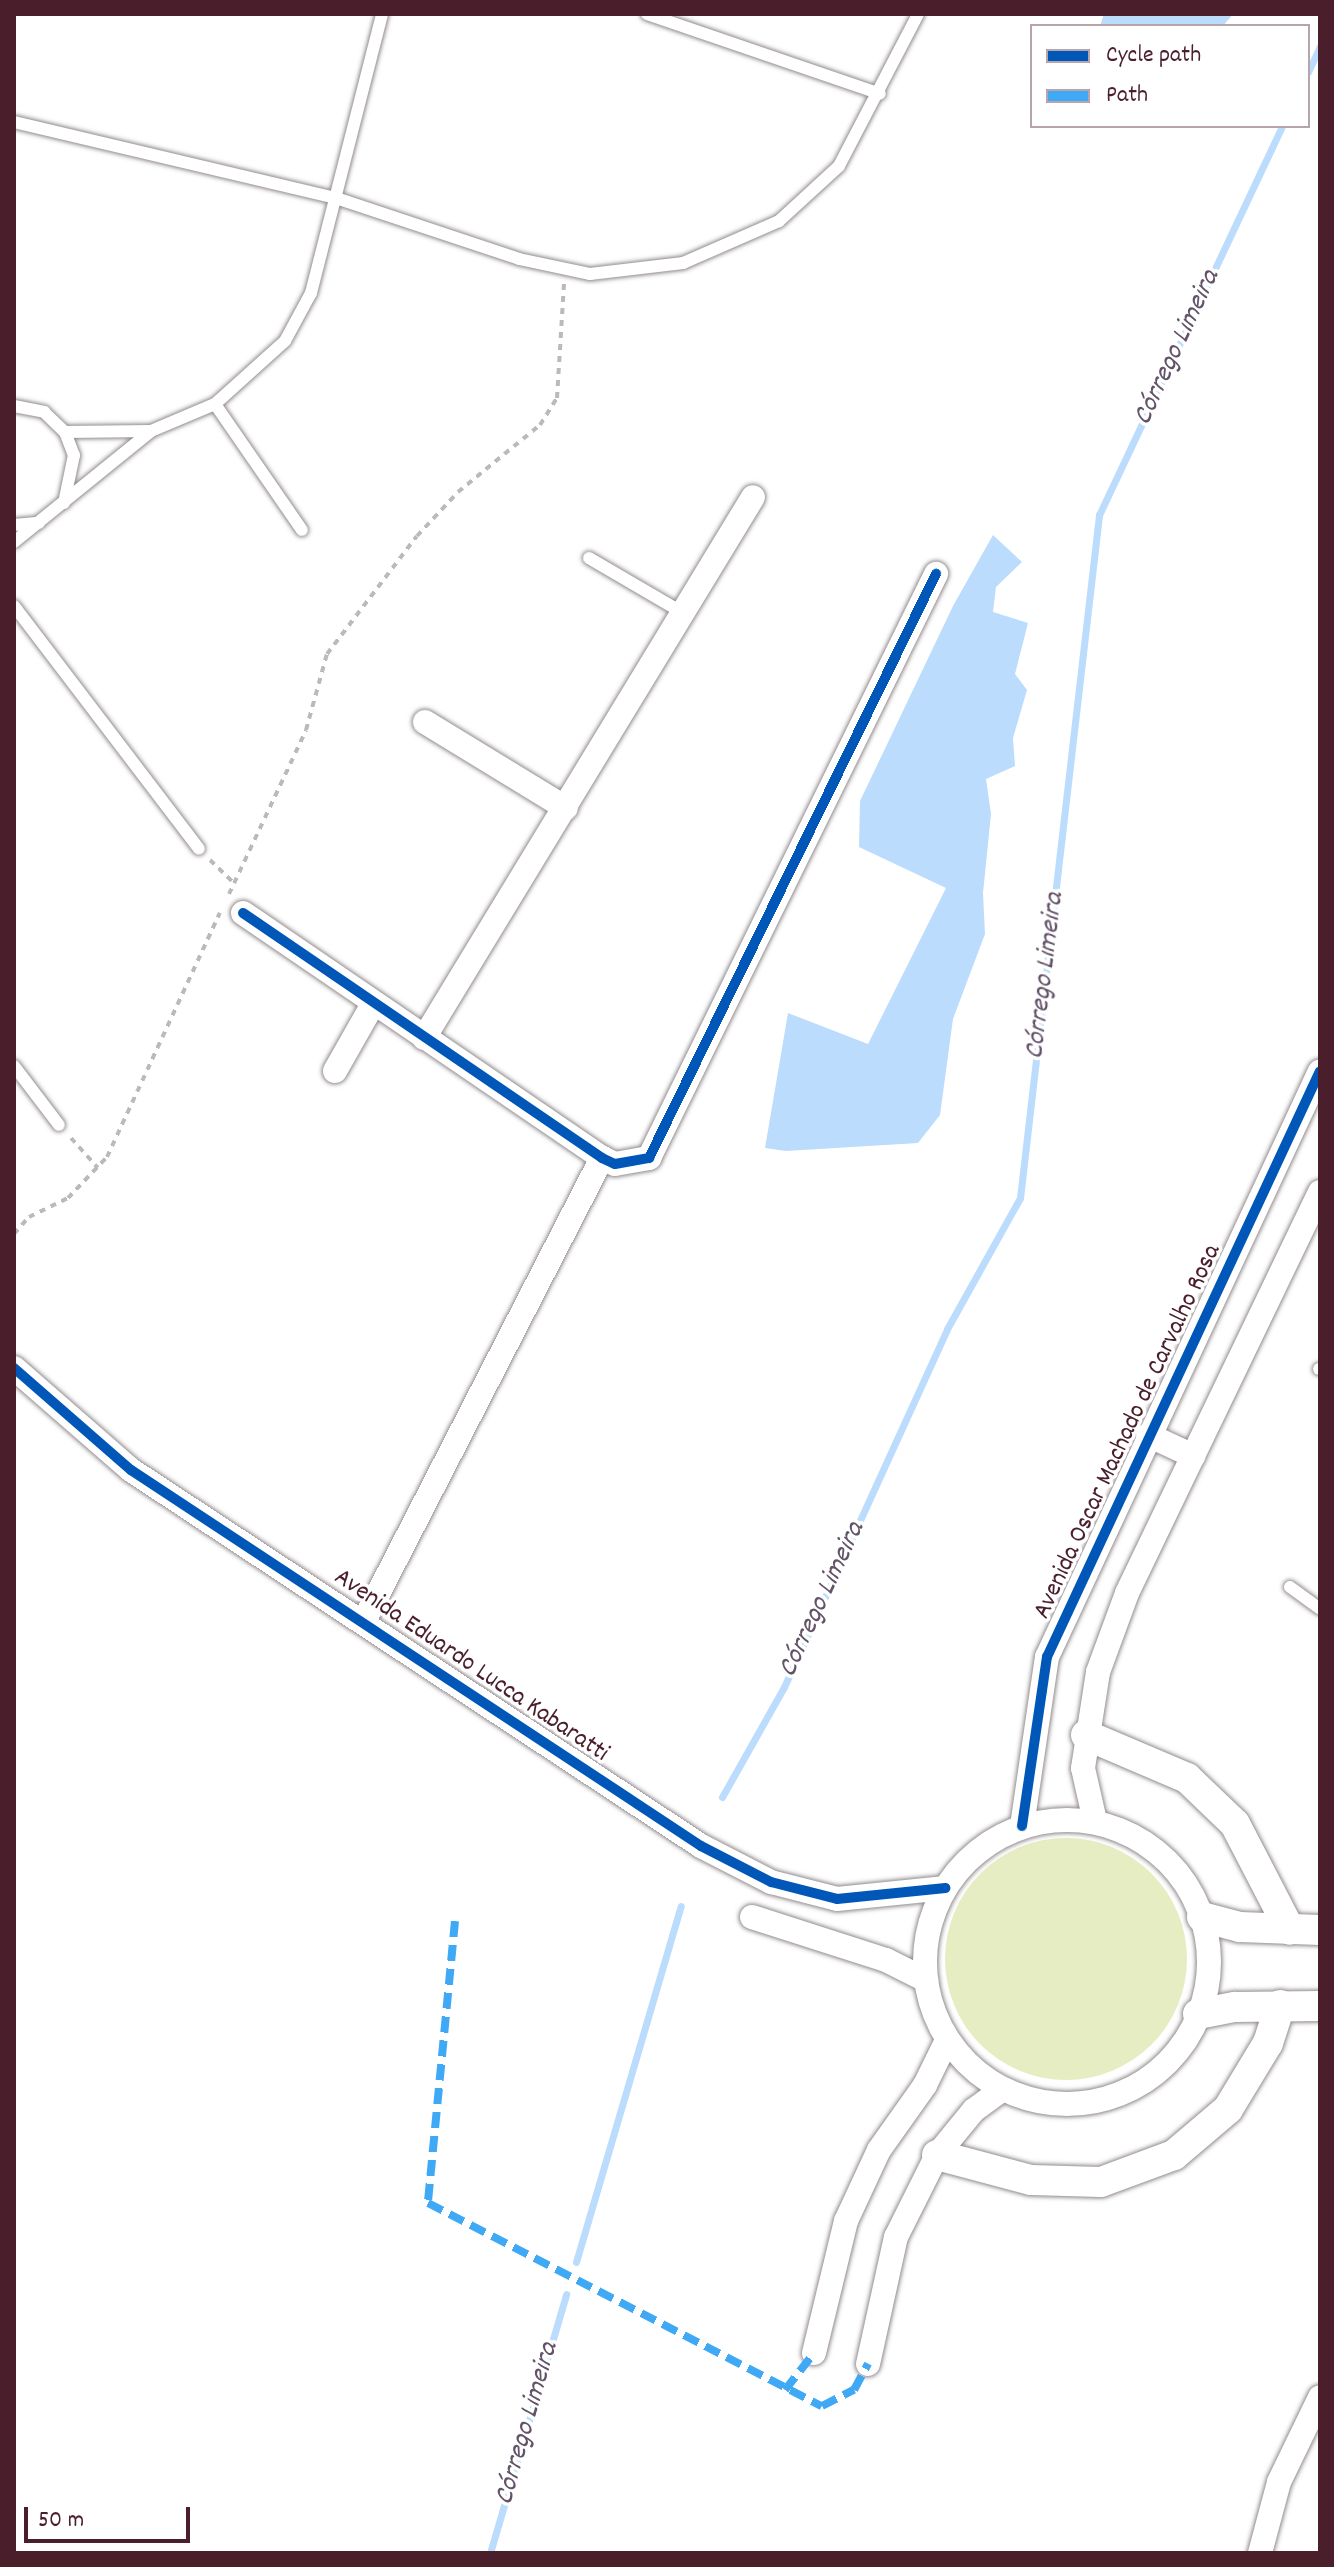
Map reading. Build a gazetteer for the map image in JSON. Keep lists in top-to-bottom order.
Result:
{
  "streets": {
    "street": ["Avenida Oscar Machado de Carvalho Rosa", "Avenida Eduardo Lucca Kabaratti"]
  },
  "crossings": [
    ["Avenida Oscar Machado de Carvalho Rosa", "Avenida Eduardo Lucca Kabaratti"]
  ],
  "water": ["Córrego Limeira"],
  "legend": ["Cycle path", "Path"],
  "scale_bar": "50 m"
}
